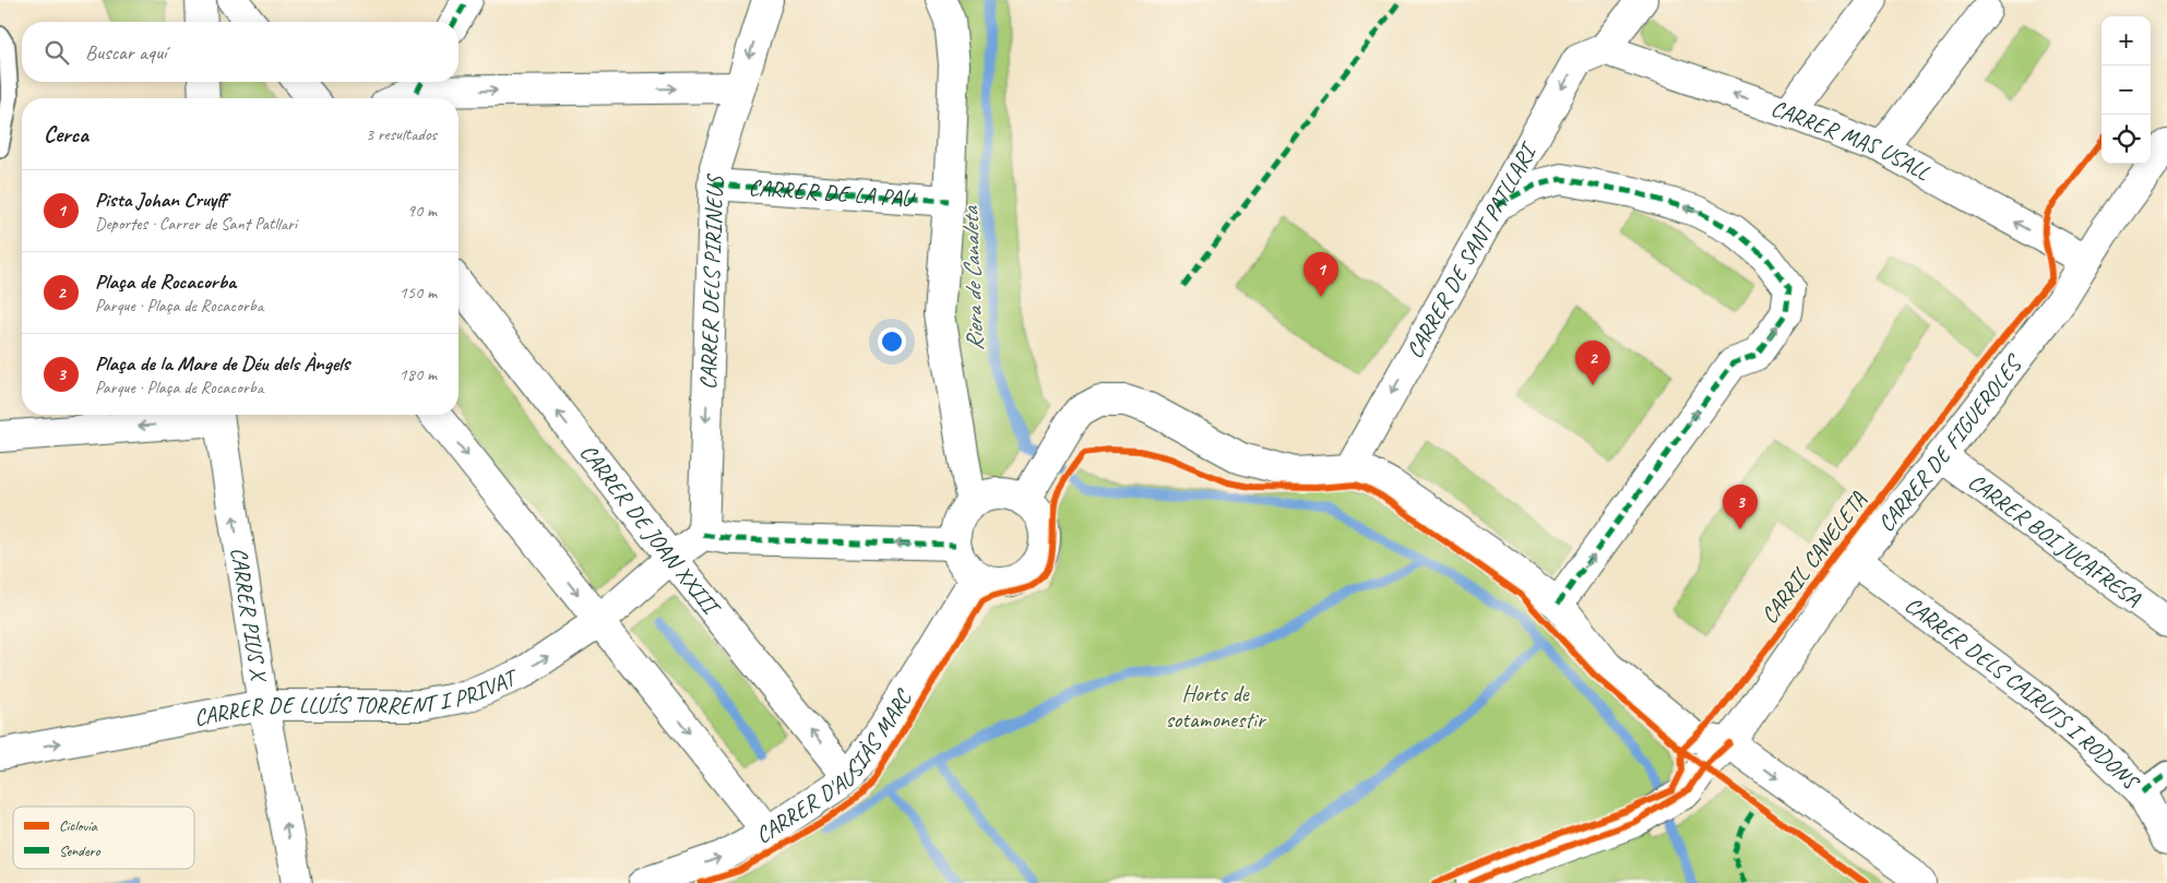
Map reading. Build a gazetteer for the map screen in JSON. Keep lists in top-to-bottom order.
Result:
{
  "streets": {
    "street": [
      "CARRER MAS USALL",
      "CARRER DE LA PAU",
      "CARRER DE SANT PATLLARI",
      "CARRER DELS PIRINEUS",
      "CARRER DE FIGUEROLES",
      "CARRER DE JOAN XXIII",
      "CARRER BOI JUCAFRESA",
      "CARRER PIUS X",
      "CARRER DELS CAIRUTS I RODONS",
      "CARRER DE LLUÍS TORRENT I PRIVAT",
      "CARRER D'AUSIÀS MARC"
    ],
    "cycle path": ["CARRIL CANELETA"]
  },
  "crossings": [
    ["CARRER MAS USALL", "CARRER DE SANT PATLLARI"],
    ["CARRER MAS USALL", "CARRER DE FIGUEROLES"],
    ["CARRER DE LA PAU", "CARRER DELS PIRINEUS"],
    ["CARRER DE FIGUEROLES", "CARRER BOI JUCAFRESA"],
    ["CARRER DE FIGUEROLES", "CARRER DELS CAIRUTS I RODONS"],
    ["CARRER DE JOAN XXIII", "CARRER DE LLUÍS TORRENT I PRIVAT"],
    ["CARRER DE JOAN XXIII", "CARRER D'AUSIÀS MARC"],
    ["CARRER PIUS X", "CARRER DE LLUÍS TORRENT I PRIVAT"]
  ],
  "one_way": [
    "CARRER MAS USALL",
    "CARRER DE SANT PATLLARI",
    "CARRER PIUS X",
    "CARRER DE LLUÍS TORRENT I PRIVAT"
  ],
  "water": ["Riera de Canaleta"],
  "parks": ["Horts de sotamonestir"],
  "legend": ["Ciclovía", "Sendero"],
  "page": {
    "map_buttons": ["+", "−"],
    "search": "Buscar aquí",
    "heading": ["Cerca", "3 resultados"],
    "list": [
      {
        "mark": "1",
        "name": "Pista Johan Cruyff",
        "note": "Deportes · Carrer de Sant Patllari",
        "value": "90 m"
      },
      {
        "mark": "2",
        "name": "Plaça de Rocacorba",
        "note": "Parque · Plaça de Rocacorba",
        "value": "150 m"
      },
      {
        "mark": "3",
        "name": "Plaça de la Mare de Déu dels Àngels",
        "note": "Parque · Plaça de Rocacorba",
        "value": "180 m"
      }
    ],
    "pins": ["1", "2", "3"]
  }
}
